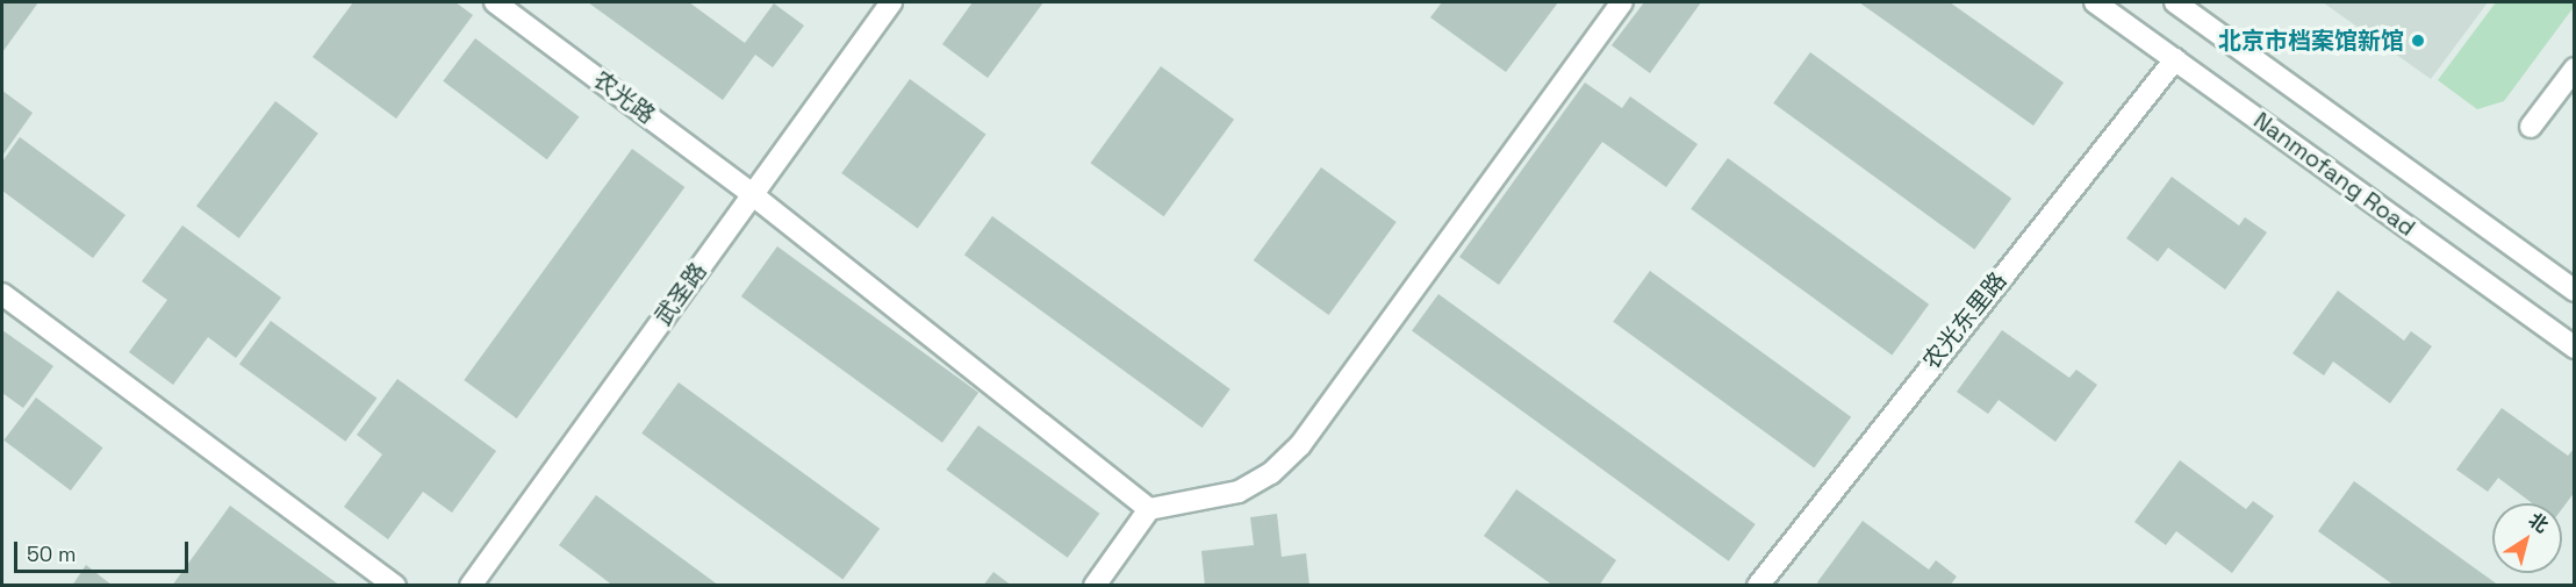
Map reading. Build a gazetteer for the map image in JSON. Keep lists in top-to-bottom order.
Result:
{
  "streets": {
    "street": [
      "农光路",
      "Nanmofang Road",
      "武圣路",
      "农光东里路"
    ]
  },
  "crossings": [
    ["农光路", "武圣路"],
    ["Nanmofang Road", "农光东里路"]
  ],
  "places": ["北京市档案馆新馆"],
  "scale_bar": "50 m",
  "north": "top right"
}
